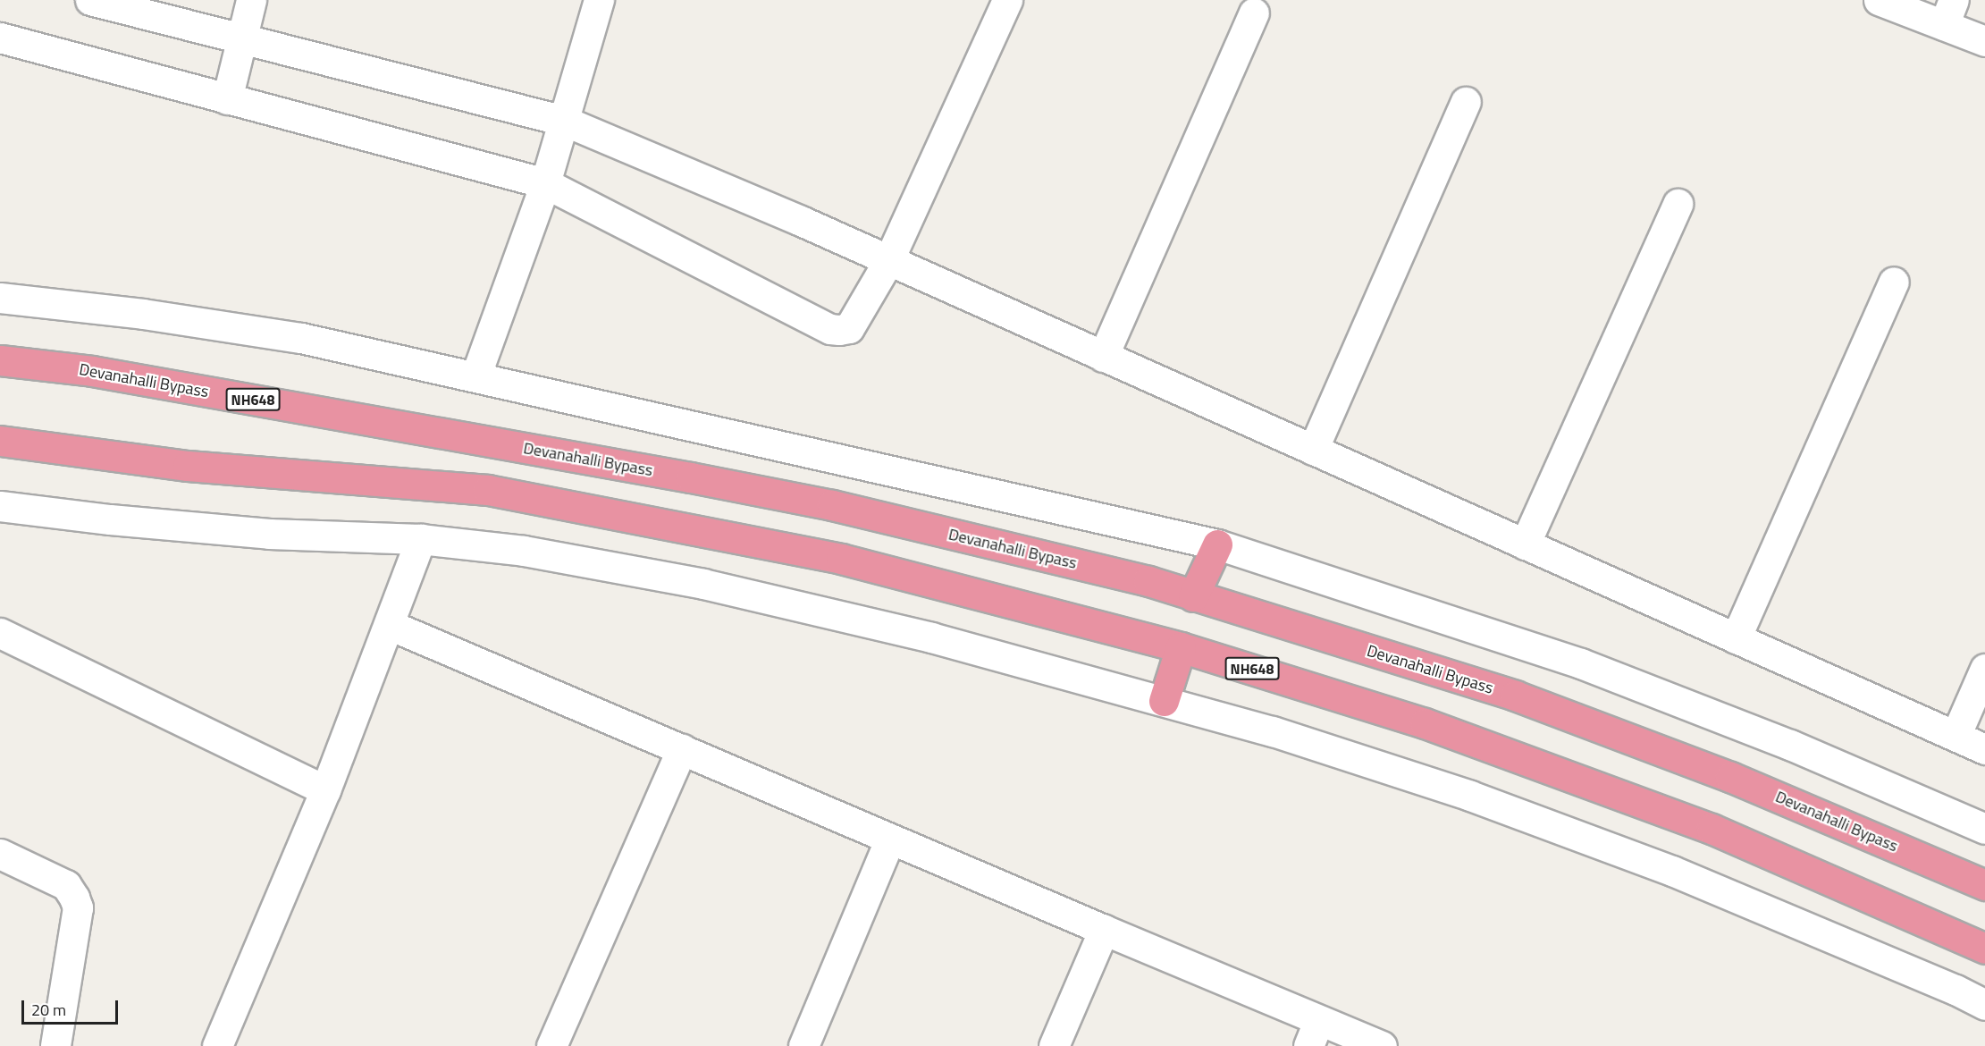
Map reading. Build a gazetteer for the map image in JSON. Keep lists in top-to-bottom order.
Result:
{
  "streets": {
    "highway": ["Devanahalli Bypass", "NH648"]
  },
  "scale_bar": "20 m"
}
